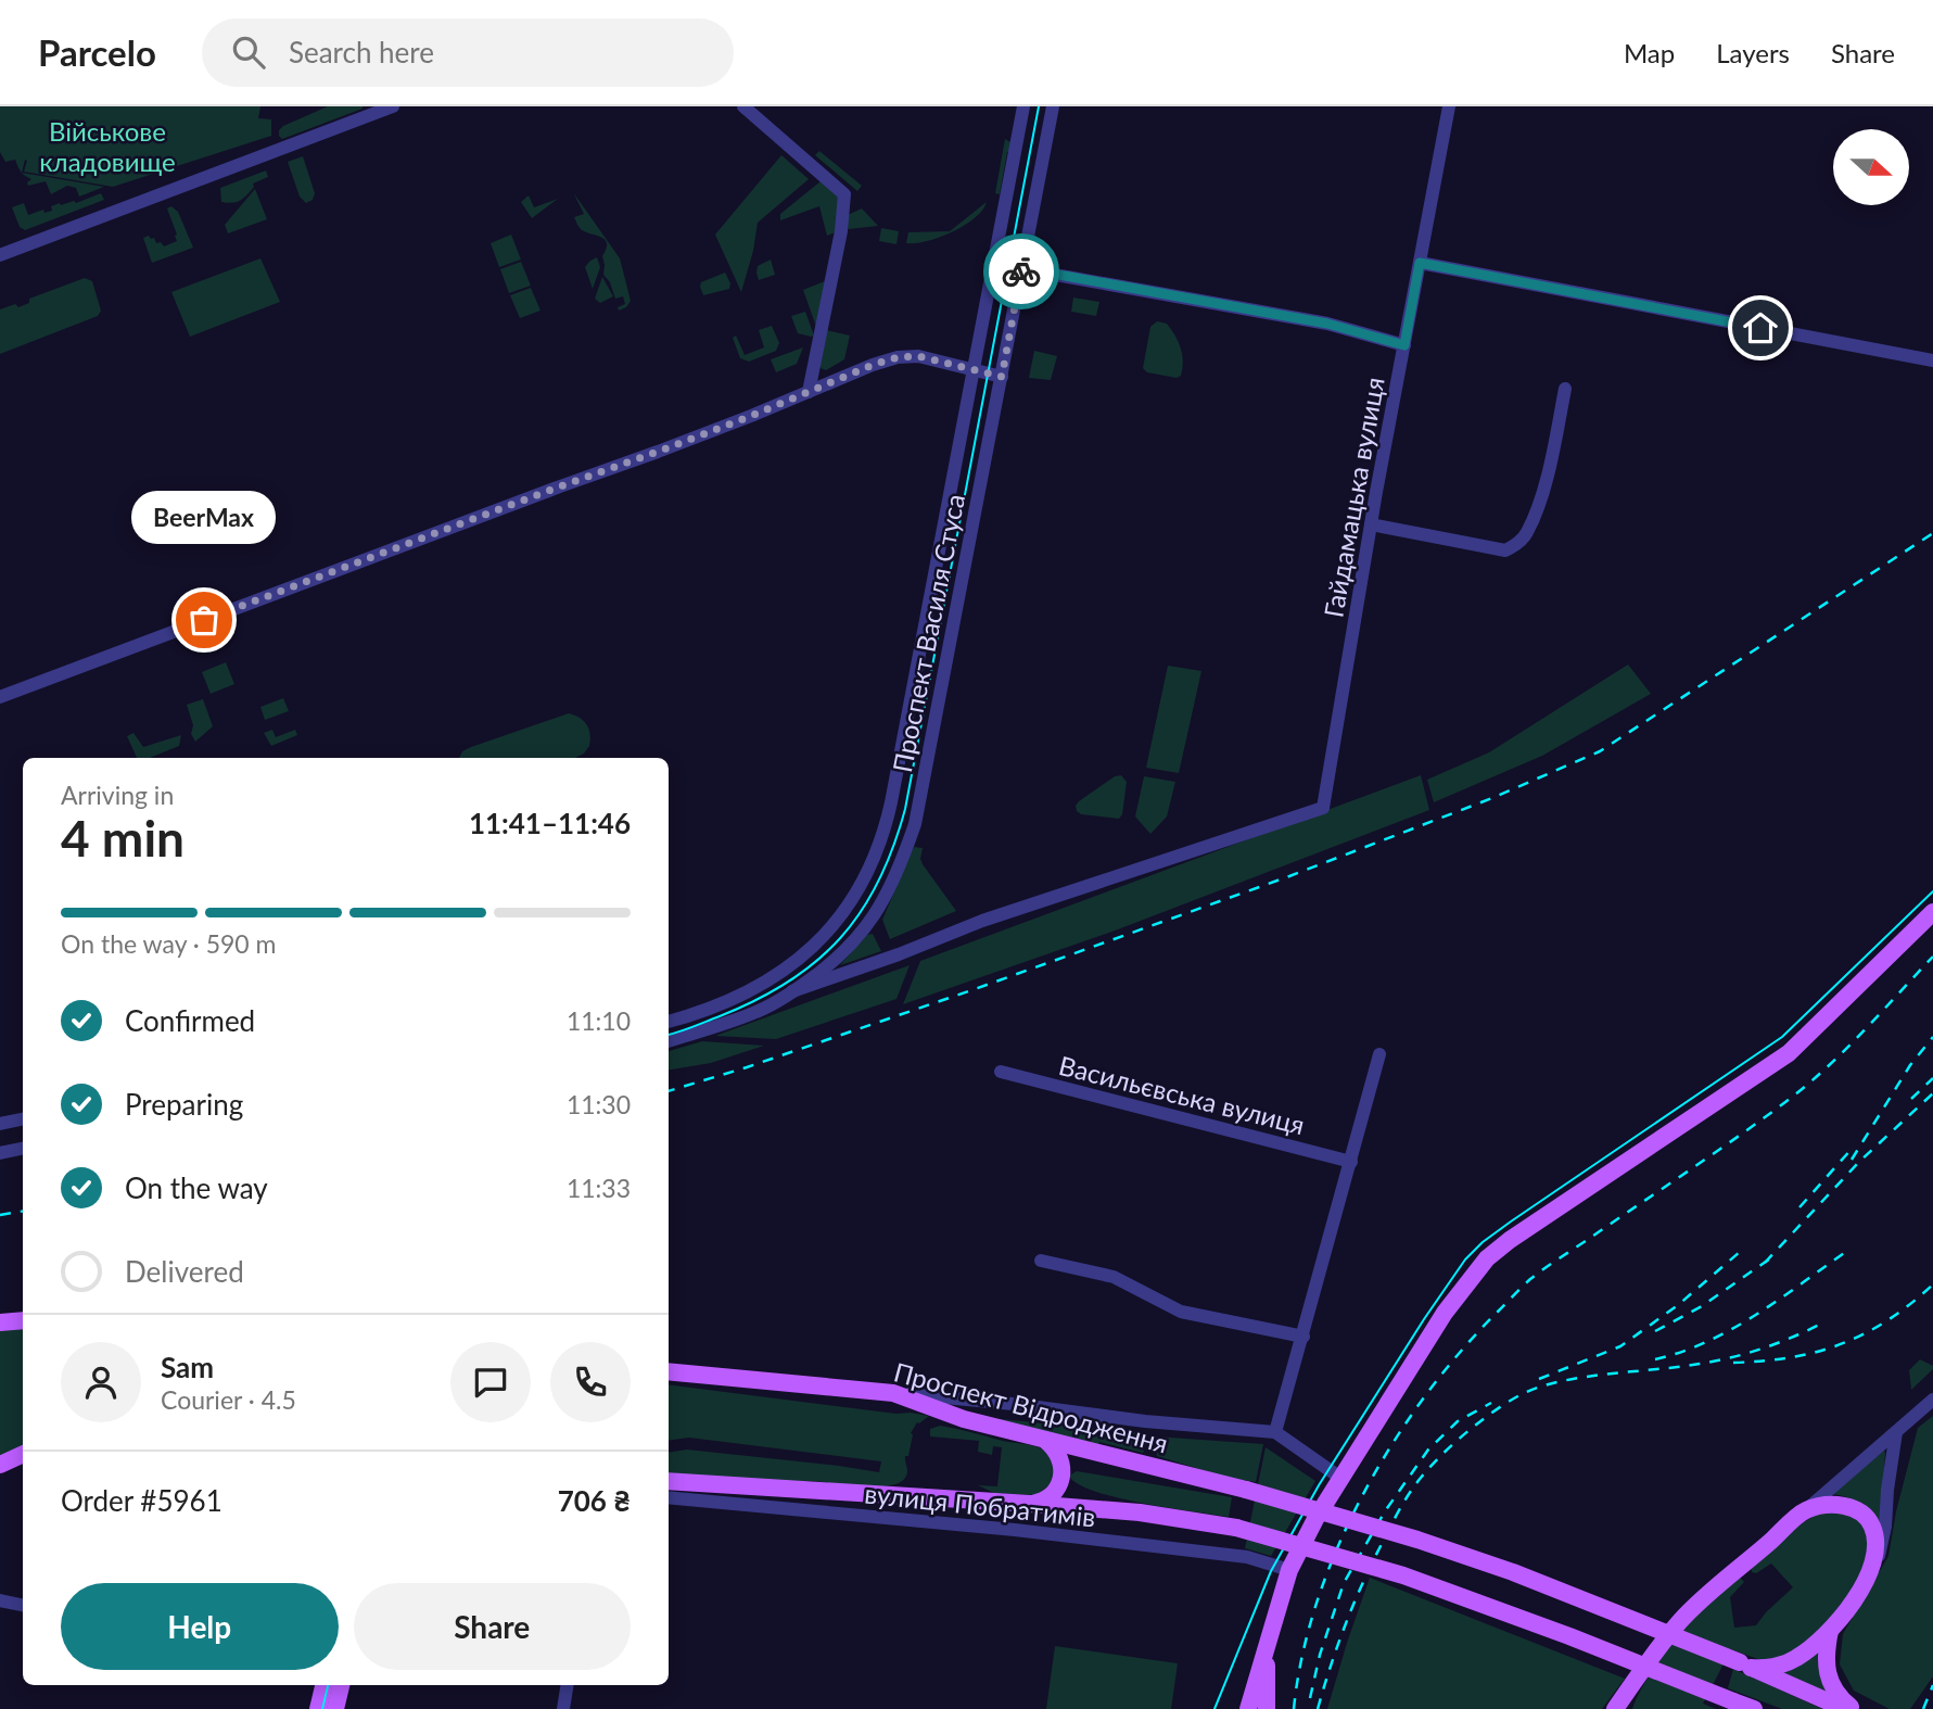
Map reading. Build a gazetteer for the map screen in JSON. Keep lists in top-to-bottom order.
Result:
{
  "streets": {
    "main road": ["Проспект Відродження"],
    "street": [
      "Гайдамацька вулиця",
      "Проспект Василя Стуса",
      "Васильєвська вулиця",
      "вулиця Побратимів"
    ]
  },
  "crossings": [
    ["Гайдамацька вулиця", "Проспект Василя Стуса"]
  ],
  "parks": ["Військове кладовище"],
  "places": ["BeerMax"],
  "north": "right",
  "page": {
    "header": "Parcelo",
    "search": "Search here",
    "nav": ["Map", "Layers", "Share"],
    "bubble": "BeerMax",
    "heading": ["4 min", "Arriving in", "11:41–11:46"],
    "panel": [
      "Sam",
      "Courier · 4.5",
      "Order #5961",
      "706 ₴"
    ],
    "bar": "On the way · 590 m",
    "list": [
      ["Confirmed", "11:10"],
      ["Preparing", "11:30"],
      ["On the way", "11:33"],
      "Delivered"
    ],
    "buttons": ["Help", "Share"]
  }
}
